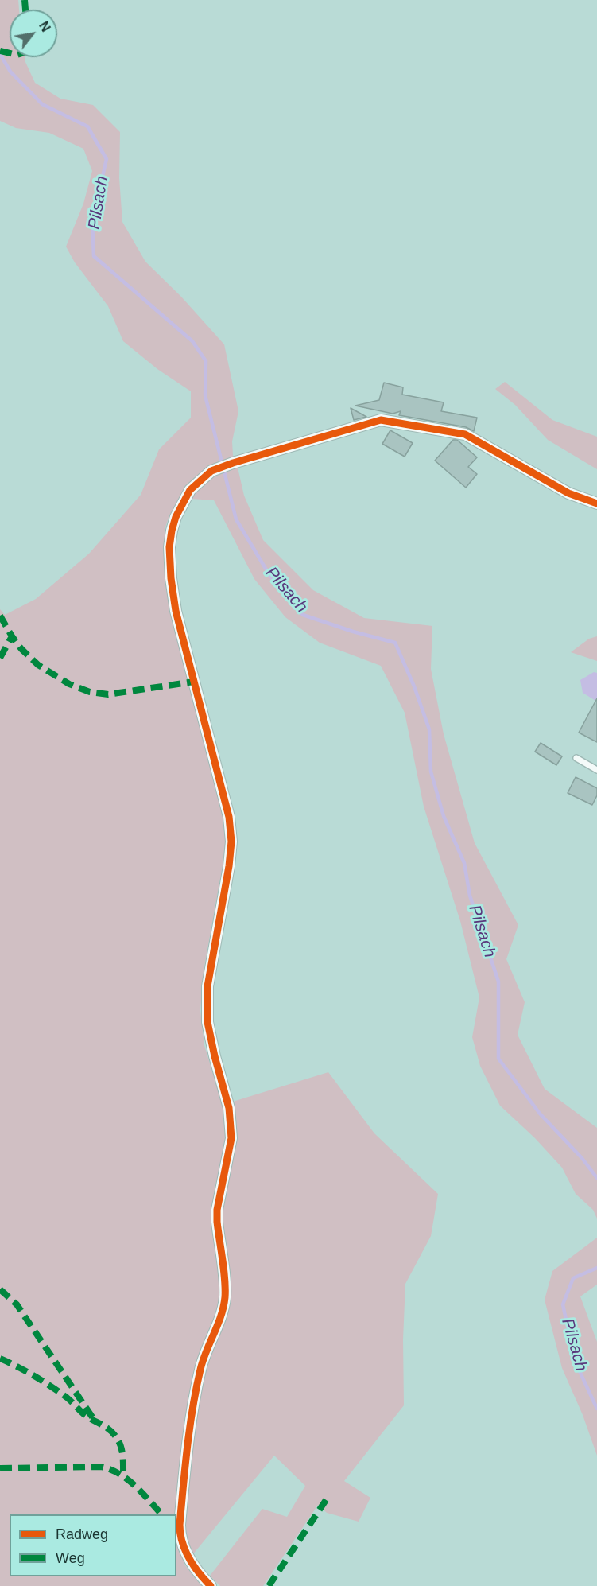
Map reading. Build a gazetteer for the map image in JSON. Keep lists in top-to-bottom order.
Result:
{
  "water": ["Pilsach"],
  "legend": ["Radweg", "Weg"],
  "north": "top right"
}
